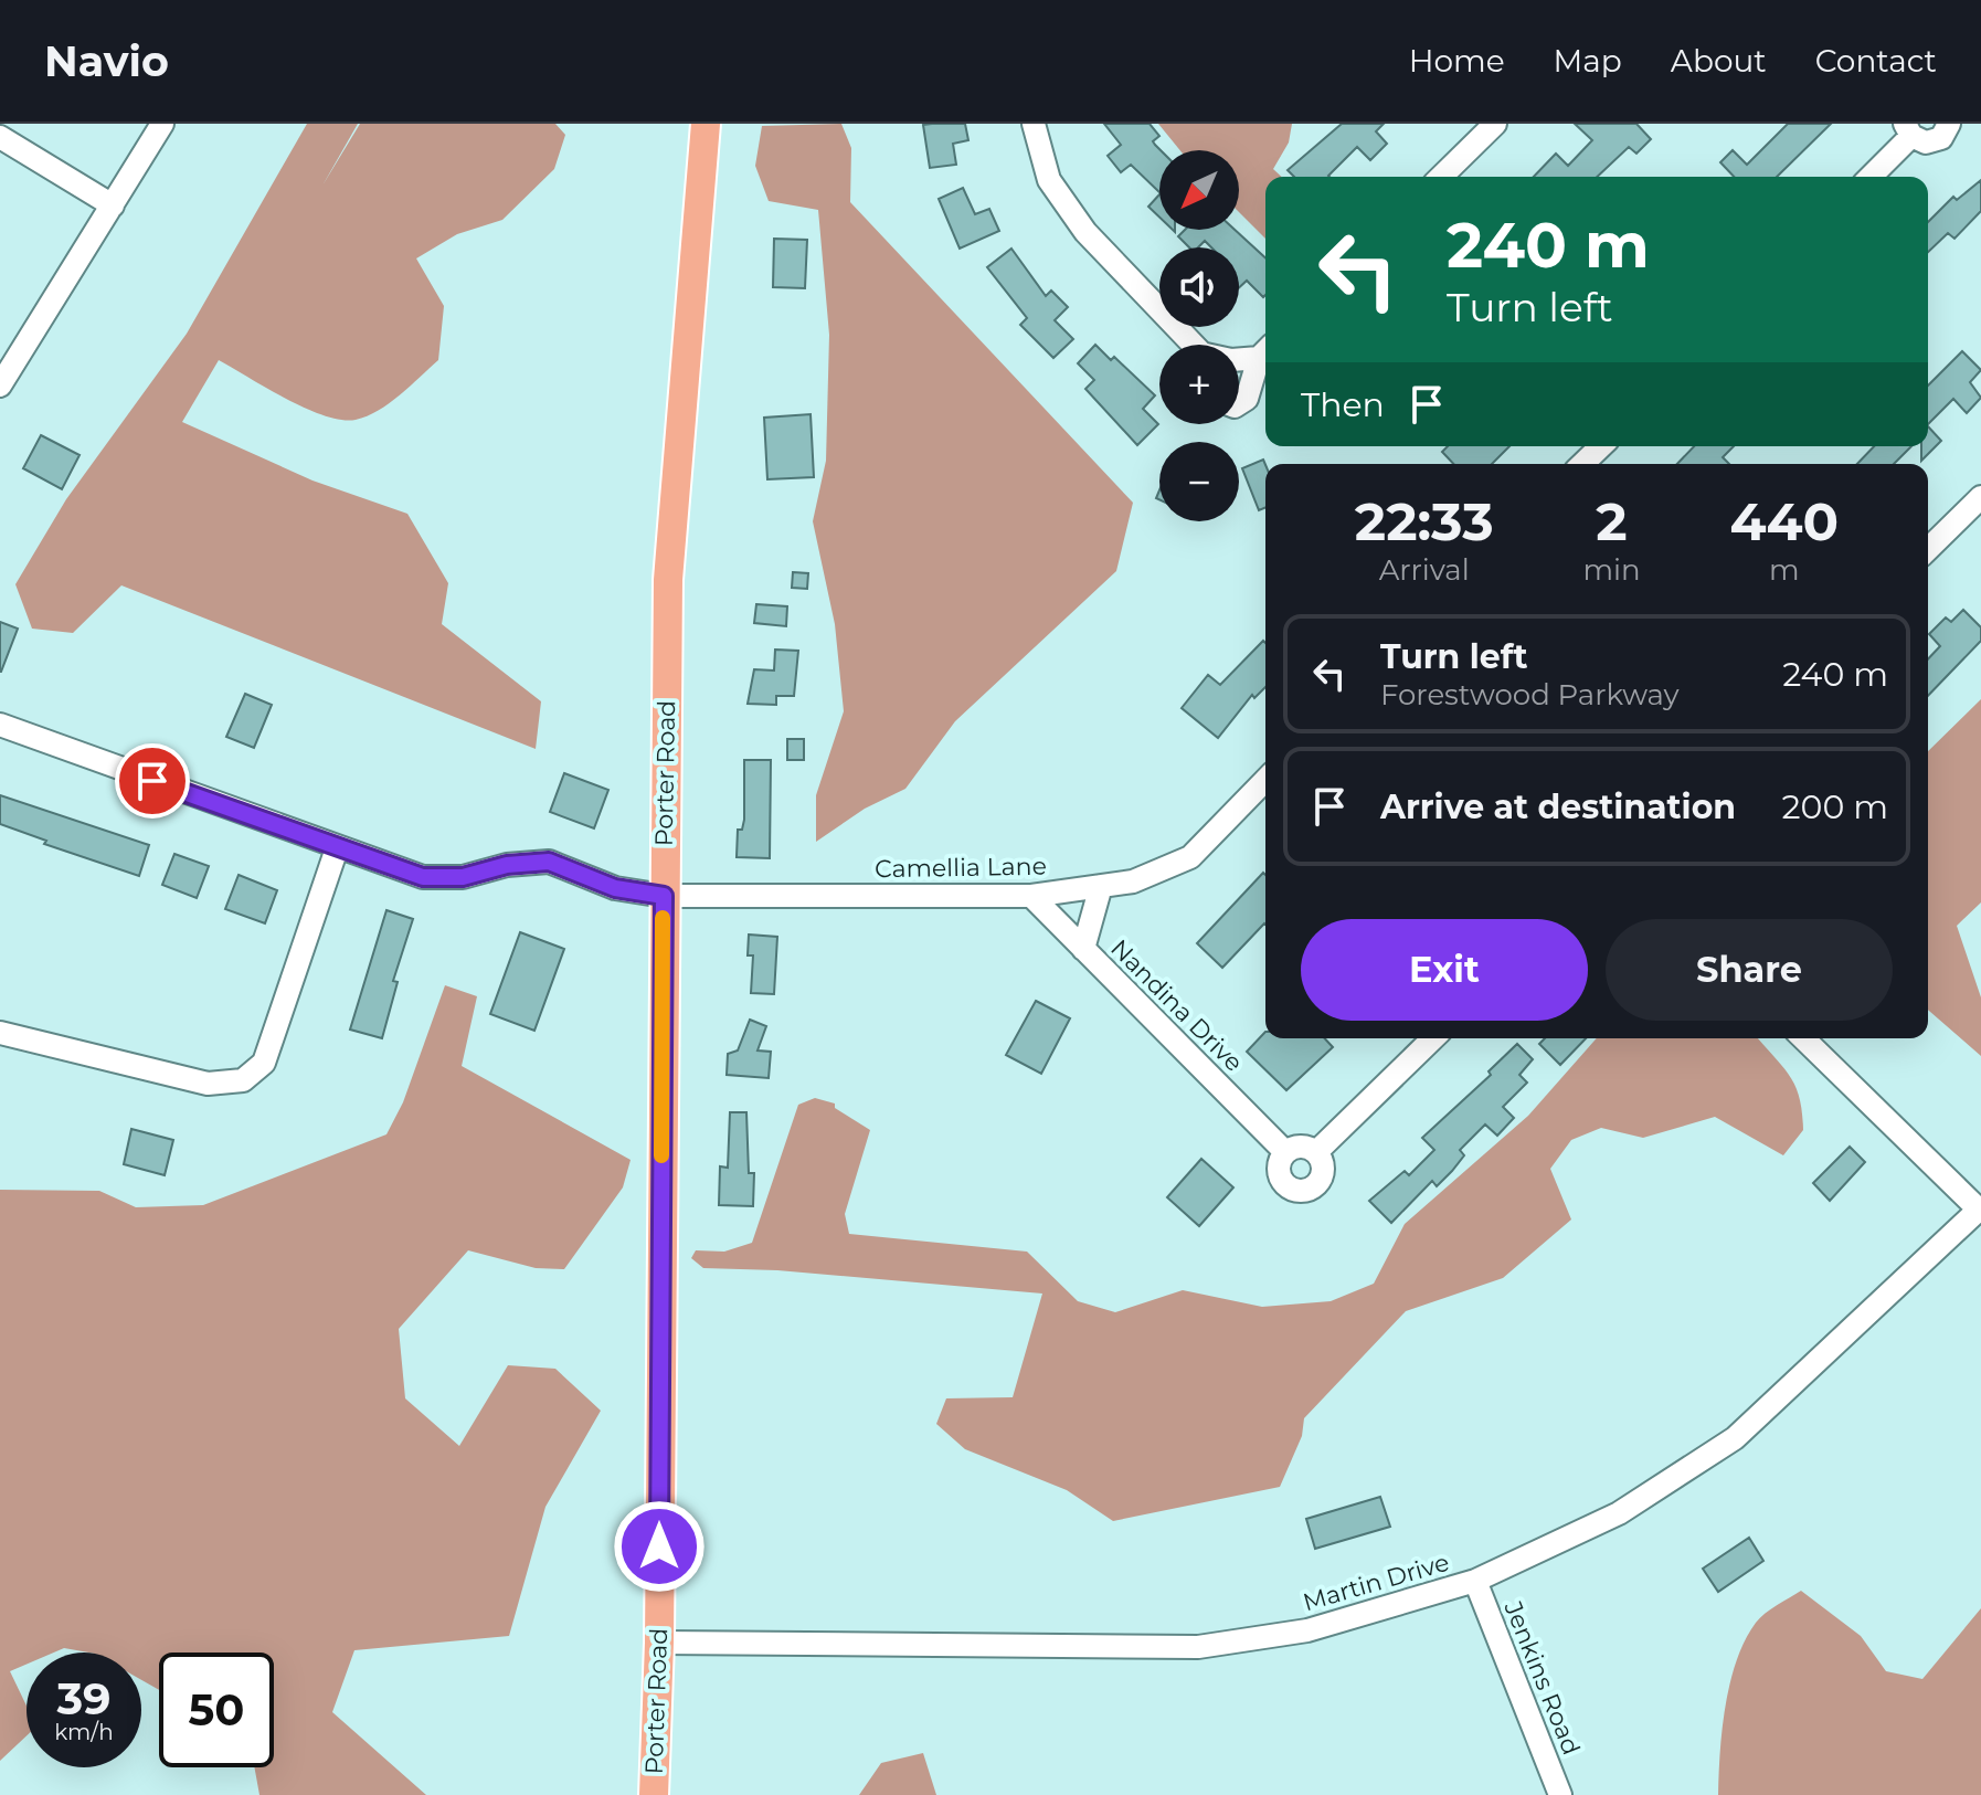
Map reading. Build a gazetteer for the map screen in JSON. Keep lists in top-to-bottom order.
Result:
{
  "streets": {
    "main road": ["Porter Road"],
    "street": [
      "Camellia Lane",
      "Nandina Drive",
      "Martin Drive",
      "Jenkins Road"
    ]
  },
  "crossings": [
    ["Porter Road", "Camellia Lane"],
    ["Porter Road", "Martin Drive"],
    ["Camellia Lane", "Nandina Drive"],
    ["Martin Drive", "Jenkins Road"]
  ],
  "north": "bottom left",
  "page": {
    "header": "Navio",
    "nav": [
      "Home",
      "Map",
      "About",
      "Contact"
    ],
    "map_buttons": ["+", "−"],
    "turn": ["240 m", "Turn left"],
    "then": "Then",
    "eta": [
      "22:33",
      "Arrival",
      "2",
      "min",
      "440",
      "m"
    ],
    "list": [
      {
        "name": "Turn left",
        "note": "Forestwood Parkway",
        "value": "240 m"
      },
      {
        "name": "Arrive at destination",
        "value": "200 m"
      }
    ],
    "buttons": ["Exit", "Share"],
    "speed": "39 km/h",
    "limit": "50"
  }
}
